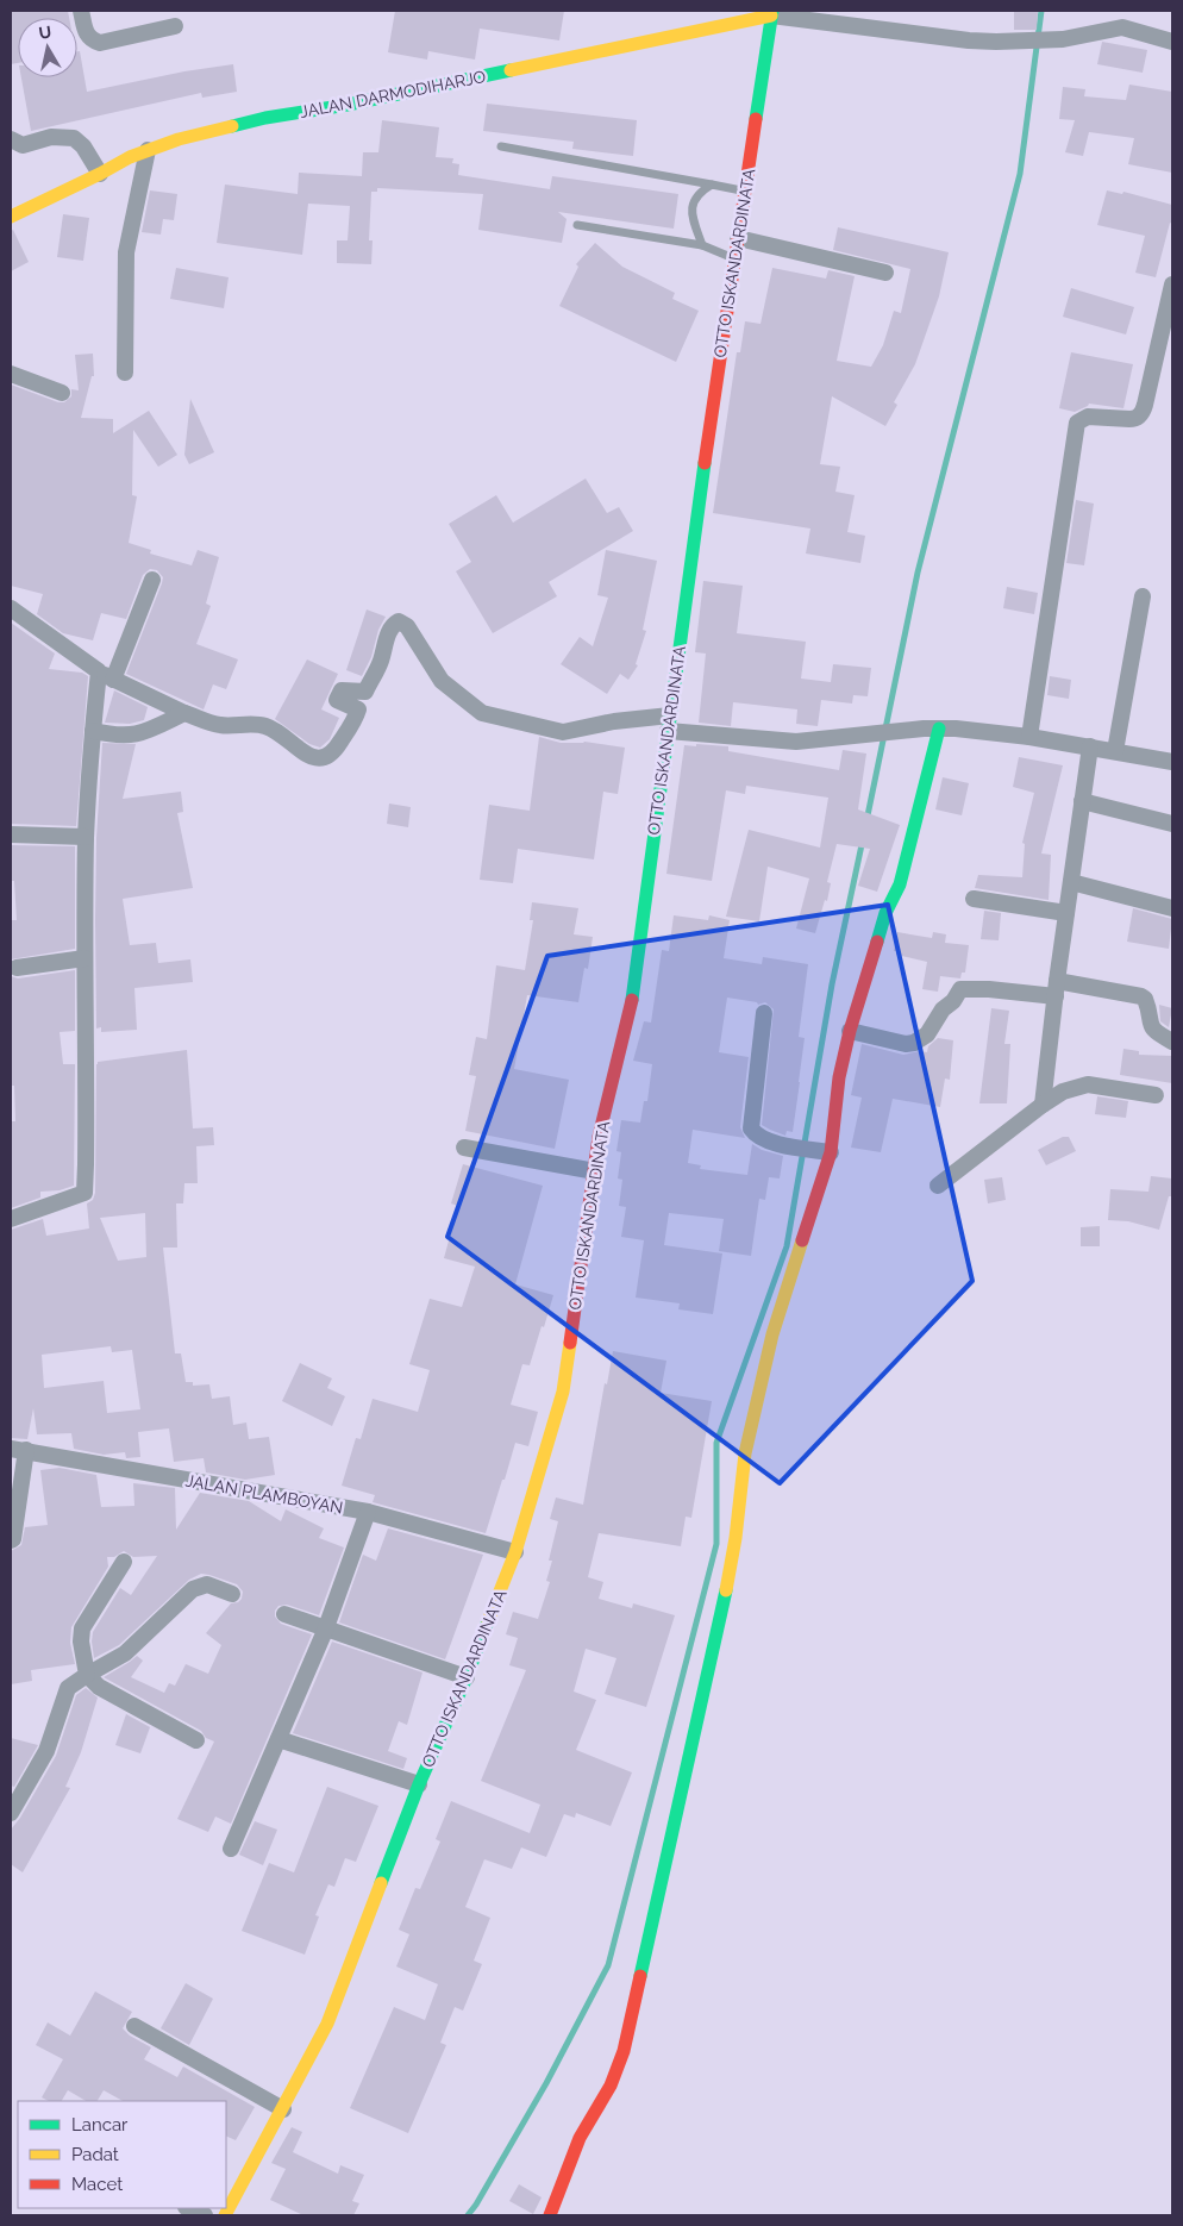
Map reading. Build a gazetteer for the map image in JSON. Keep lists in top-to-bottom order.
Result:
{
  "streets": {
    "street": ["JALAN DARMODIHARJO", "OTTO ISKANDARDINATA", "JALAN PLAMBOYAN"]
  },
  "crossings": [
    ["JALAN DARMODIHARJO", "OTTO ISKANDARDINATA"],
    ["OTTO ISKANDARDINATA", "JALAN PLAMBOYAN"]
  ],
  "legend": ["Lancar", "Padat", "Macet"],
  "north": "top"
}
